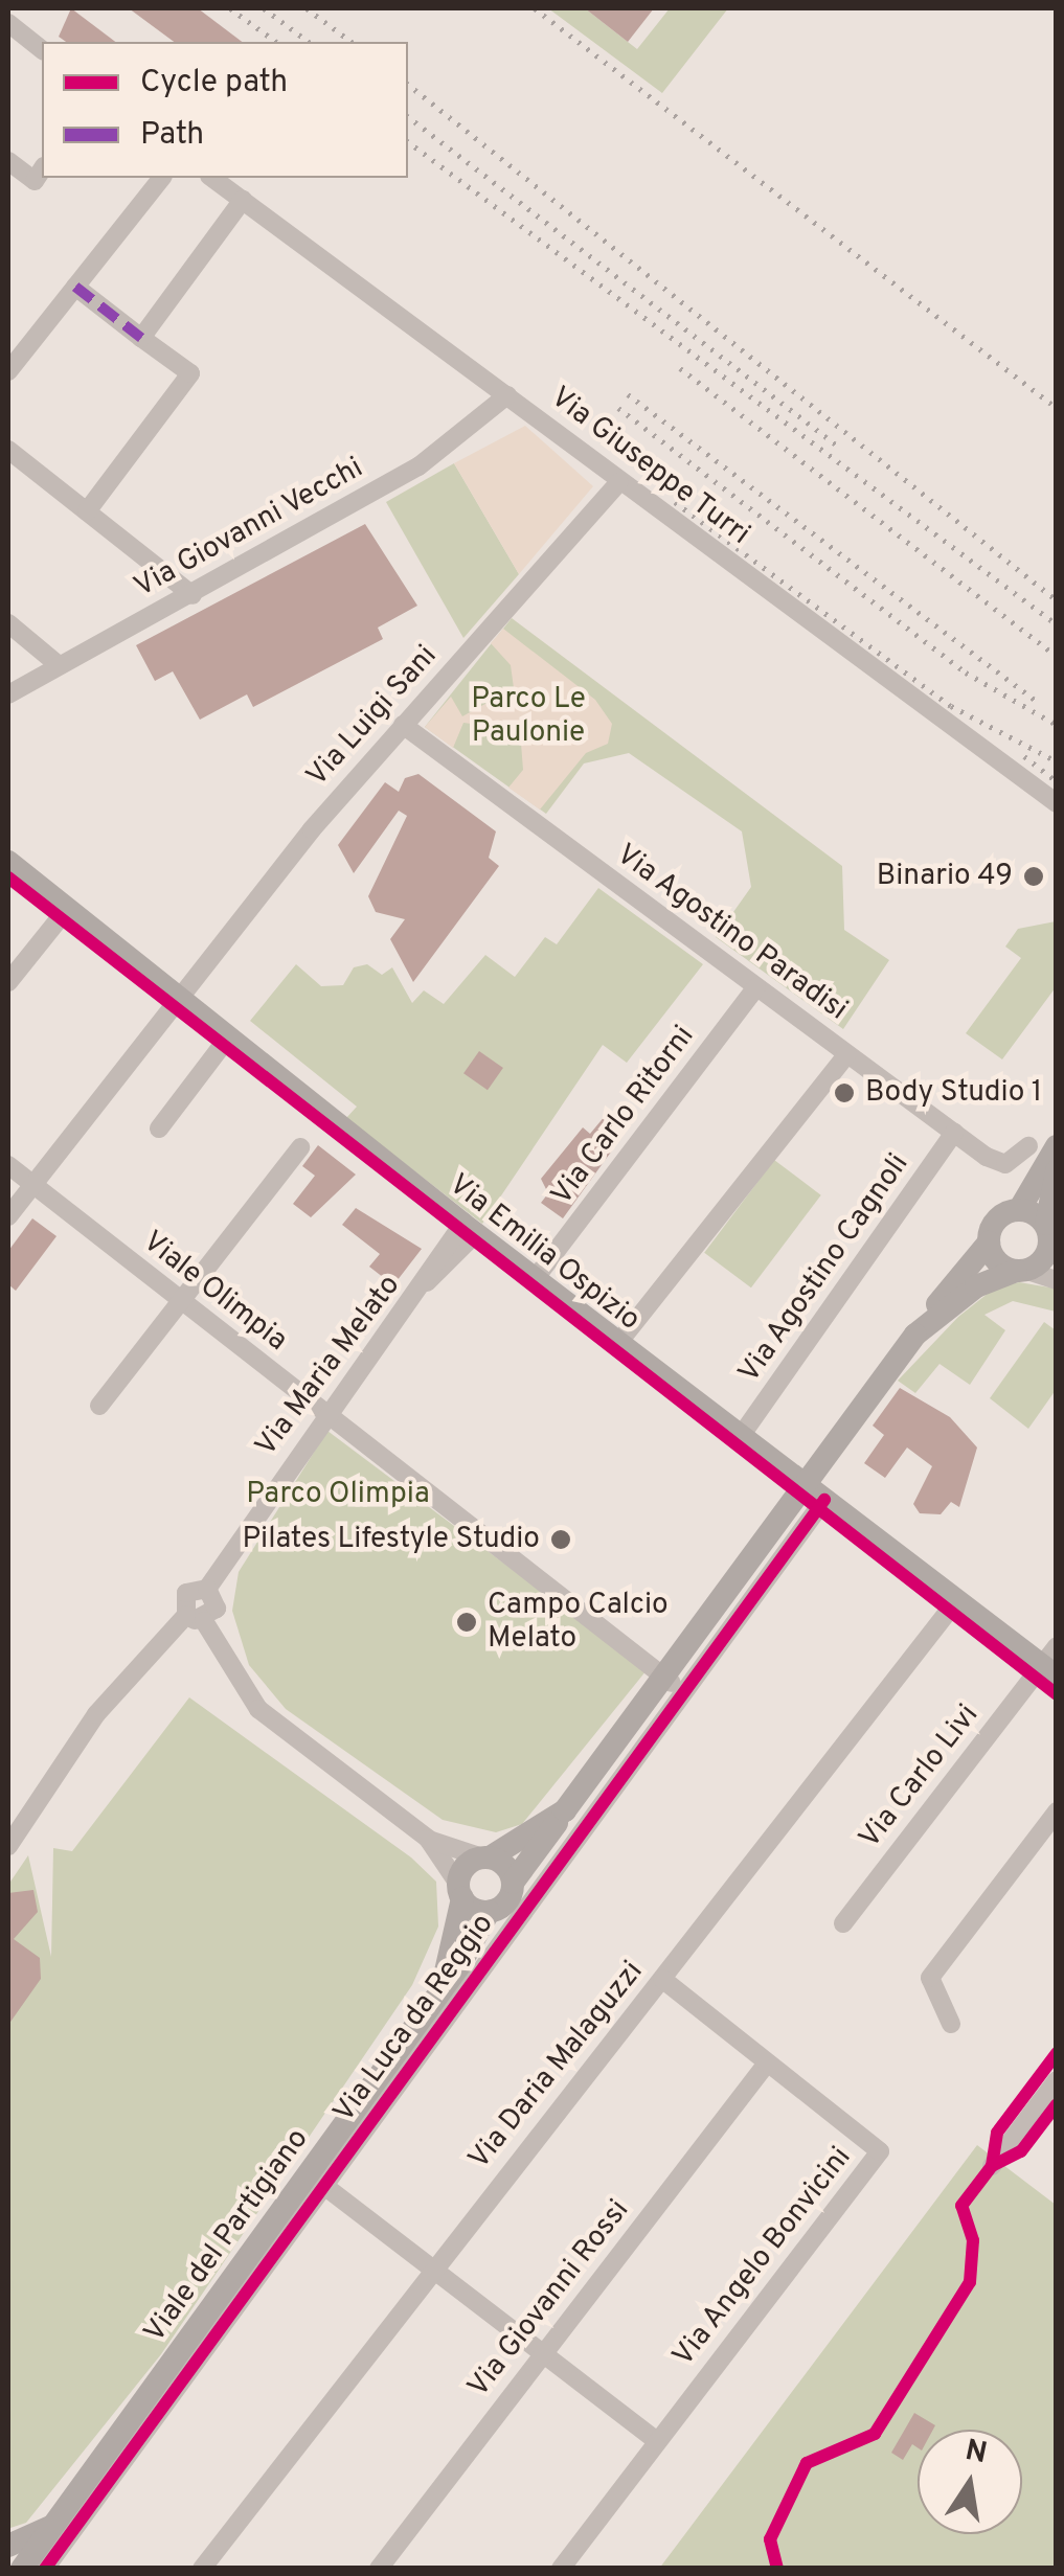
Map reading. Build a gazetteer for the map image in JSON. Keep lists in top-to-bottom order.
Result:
{
  "streets": {
    "main road": ["Via Emilia Ospizio", "Viale del Partigiano"],
    "street": [
      "Via Giuseppe Turri",
      "Via Giovanni Vecchi",
      "Via Luigi Sani",
      "Via Agostino Paradisi",
      "Via Carlo Ritorni",
      "Via Agostino Cagnoli",
      "Viale Olimpia",
      "Via Maria Melato",
      "Via Carlo Livi",
      "Via Luca da Reggio",
      "Via Daria Malaguzzi",
      "Via Angelo Bonvicini",
      "Via Giovanni Rossi"
    ]
  },
  "crossings": [
    ["Via Giuseppe Turri", "Via Giovanni Vecchi"],
    ["Via Giuseppe Turri", "Via Luigi Sani"],
    ["Via Luigi Sani", "Via Agostino Paradisi"],
    ["Via Luigi Sani", "Via Emilia Ospizio"],
    ["Via Luigi Sani", "Viale Olimpia"],
    ["Via Agostino Paradisi", "Via Carlo Ritorni"],
    ["Via Agostino Paradisi", "Via Emilia Ospizio"],
    ["Via Agostino Paradisi", "Via Agostino Cagnoli"],
    ["Via Carlo Ritorni", "Via Emilia Ospizio"],
    ["Via Emilia Ospizio", "Via Agostino Cagnoli"],
    ["Via Emilia Ospizio", "Via Maria Melato"],
    ["Via Emilia Ospizio", "Via Carlo Livi"],
    ["Via Emilia Ospizio", "Via Luca da Reggio"],
    ["Via Emilia Ospizio", "Via Daria Malaguzzi"],
    ["Viale Olimpia", "Via Maria Melato"],
    ["Viale Olimpia", "Via Luca da Reggio"],
    ["Via Daria Malaguzzi", "Via Angelo Bonvicini"],
    ["Via Angelo Bonvicini", "Via Giovanni Rossi"]
  ],
  "parks": ["Parco Le Paulonie", "Parco Olimpia"],
  "places": [
    "Binario 49",
    "Body Studio 1",
    "Pilates Lifestyle Studio",
    "Campo Calcio Melato"
  ],
  "legend": ["Cycle path", "Path"],
  "north": "top"
}
